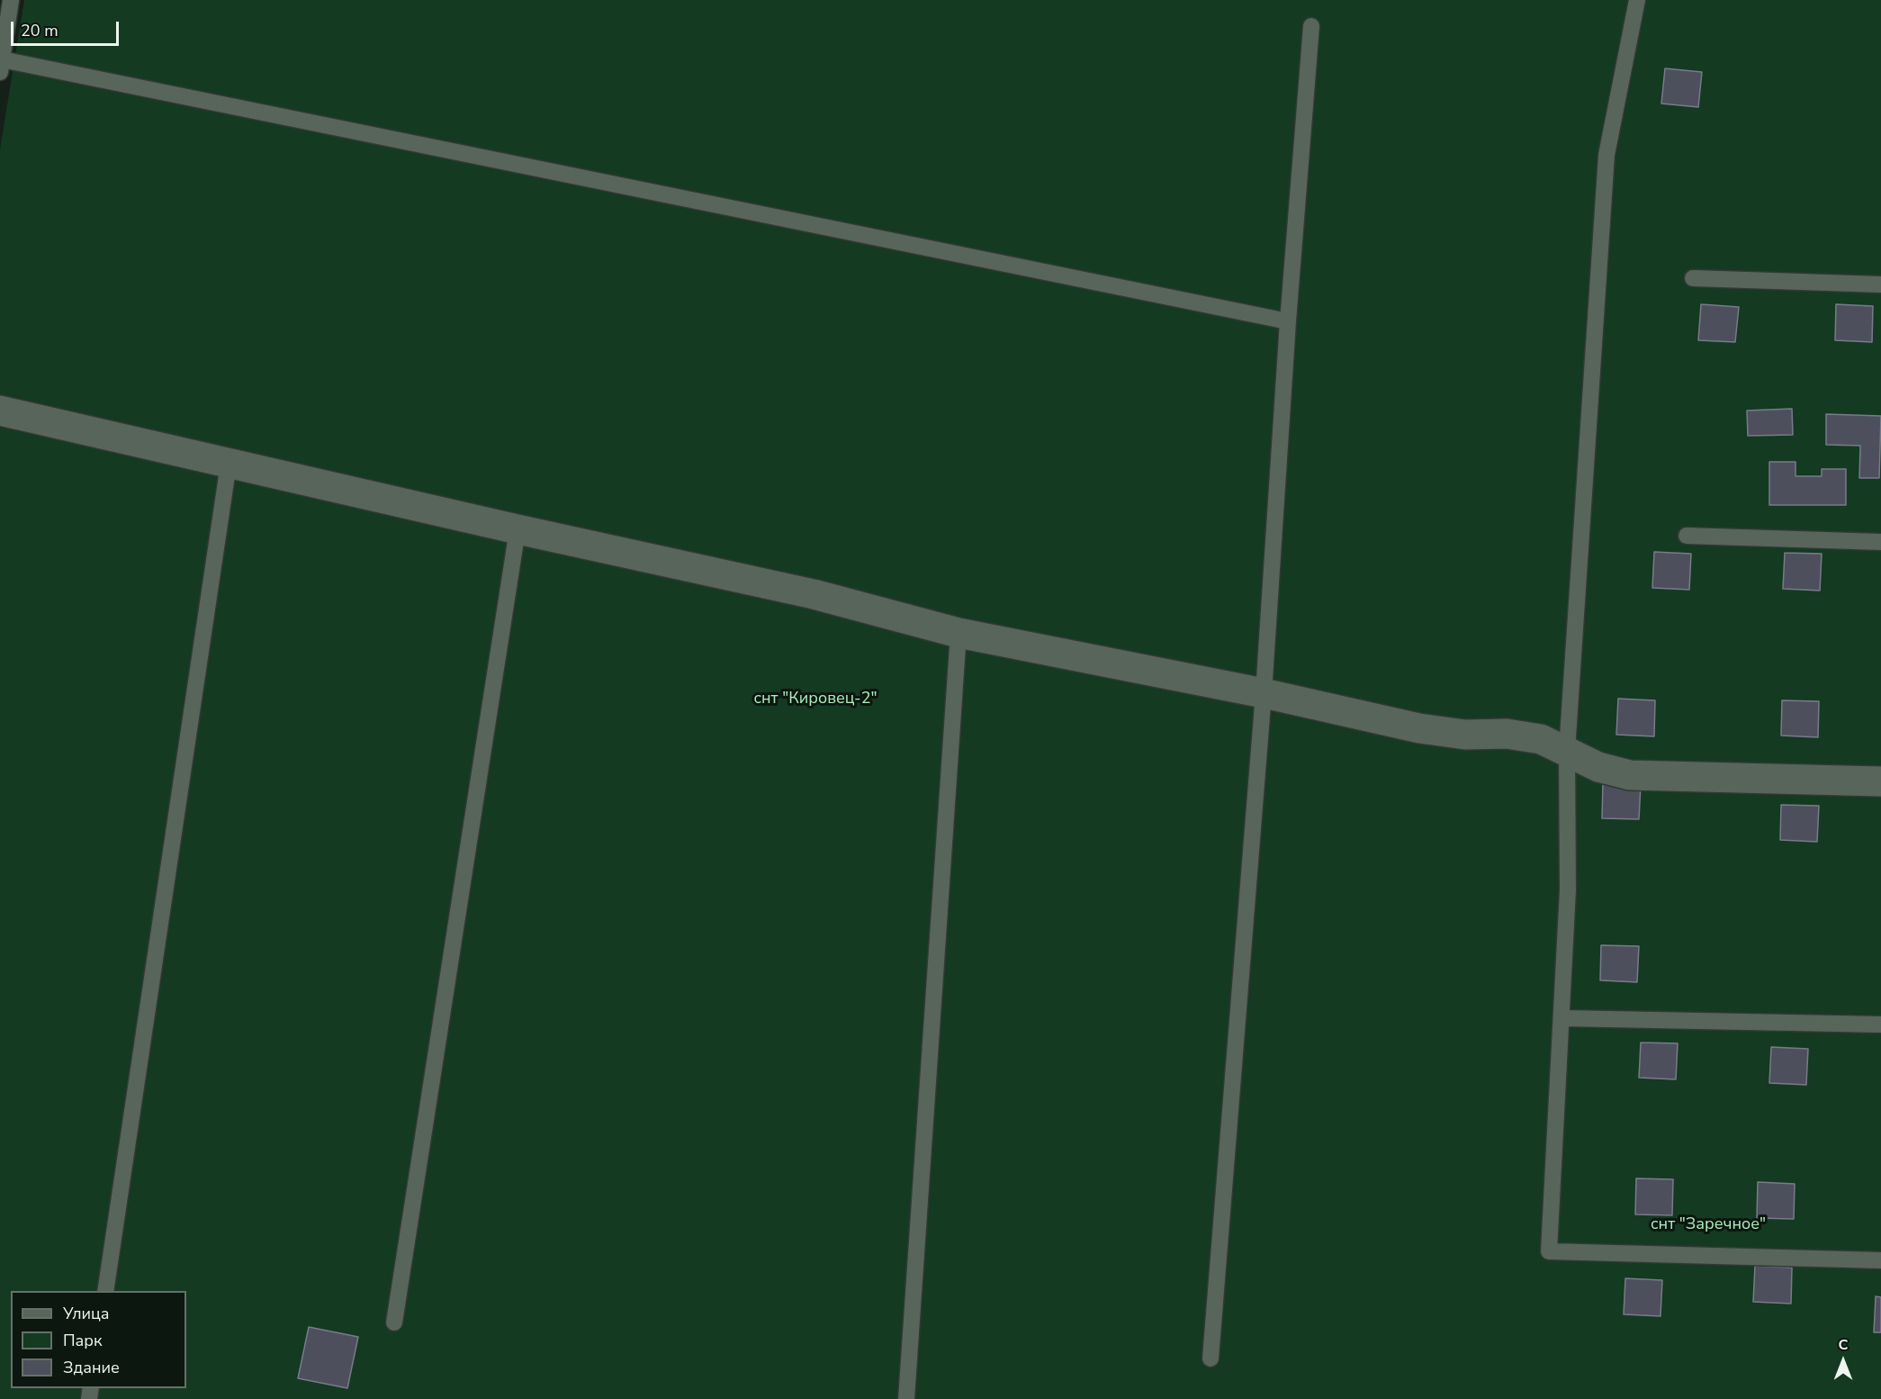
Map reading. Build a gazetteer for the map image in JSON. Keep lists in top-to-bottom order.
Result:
{
  "parks": ["снт \"Кировец-2\"", "снт \"Заречное\""],
  "legend": ["Улица", "Парк", "Здание"],
  "scale_bar": "20 m",
  "north": "top"
}
